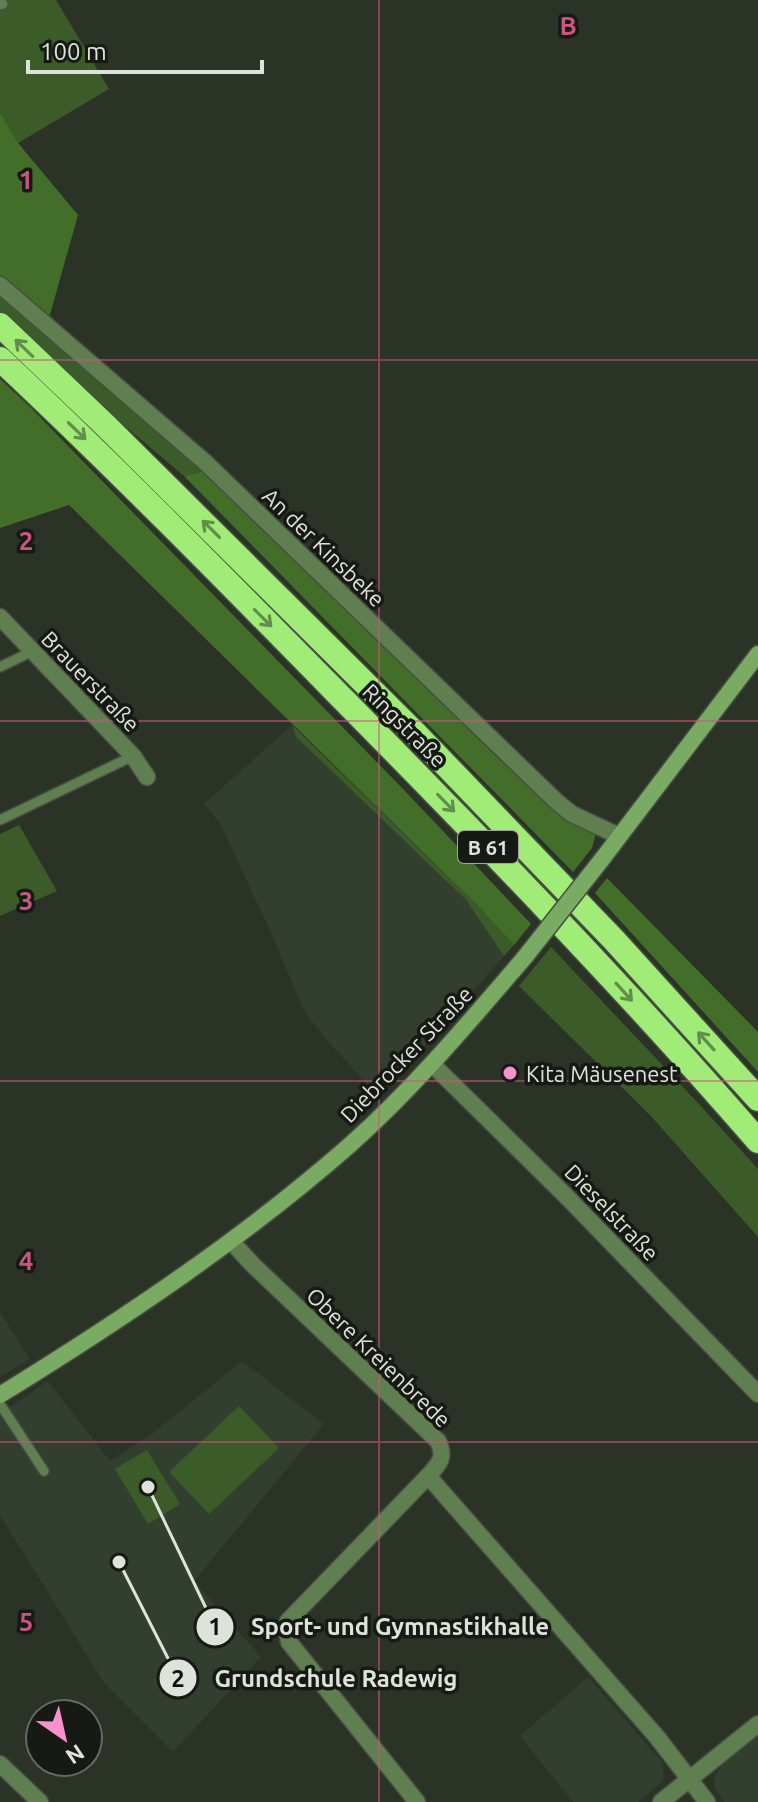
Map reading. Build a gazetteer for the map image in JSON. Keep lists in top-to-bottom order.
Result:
{
  "streets": {
    "highway": ["Ringstraße", "B 61"],
    "main road": ["Diebrocker Straße"],
    "street": [
      "An der Kinsbeke",
      "Brauerstraße",
      "Dieselstraße",
      "Obere Kreienbrede"
    ]
  },
  "crossings": [
    ["An der Kinsbeke", "Diebrocker Straße"],
    ["Diebrocker Straße", "Dieselstraße"],
    ["Diebrocker Straße", "Obere Kreienbrede"]
  ],
  "places": ["Kita Mäusenest", "Sport- und Gymnastikhalle", "Grundschule Radewig"],
  "scale_bar": "100 m",
  "north": "bottom right",
  "grid": {
    "columns": ["B"],
    "rows": [
      "1",
      "2",
      "3",
      "4",
      "5"
    ]
  }
}
